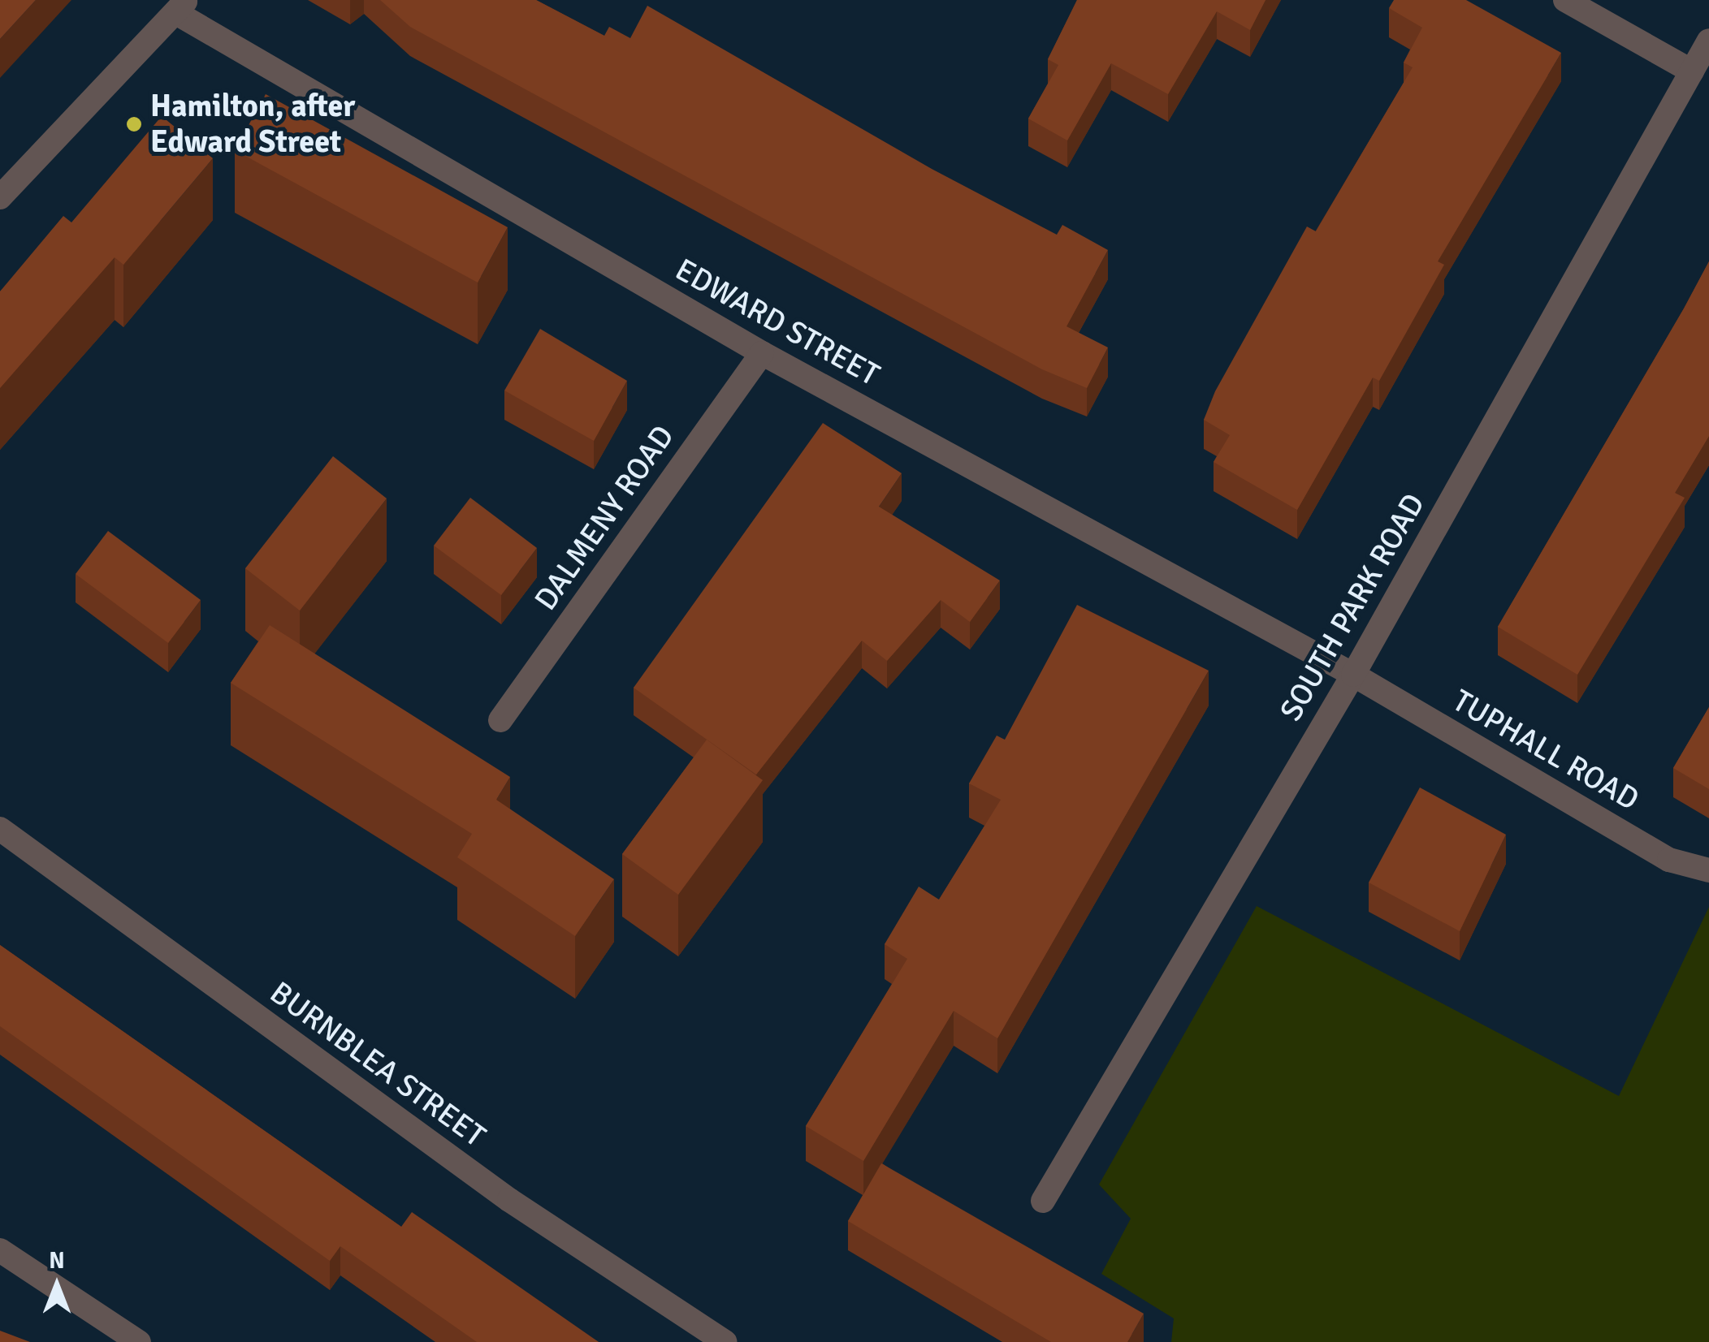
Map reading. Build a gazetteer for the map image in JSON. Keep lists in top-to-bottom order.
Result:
{
  "streets": {
    "street": [
      "EDWARD STREET",
      "DALMENY ROAD",
      "SOUTH PARK ROAD",
      "TUPHALL ROAD",
      "BURNBLEA STREET"
    ]
  },
  "crossings": [
    ["EDWARD STREET", "DALMENY ROAD"],
    ["EDWARD STREET", "SOUTH PARK ROAD"],
    ["EDWARD STREET", "TUPHALL ROAD"],
    ["SOUTH PARK ROAD", "TUPHALL ROAD"]
  ],
  "places": ["Hamilton, after Edward Street"],
  "north": "top"
}
